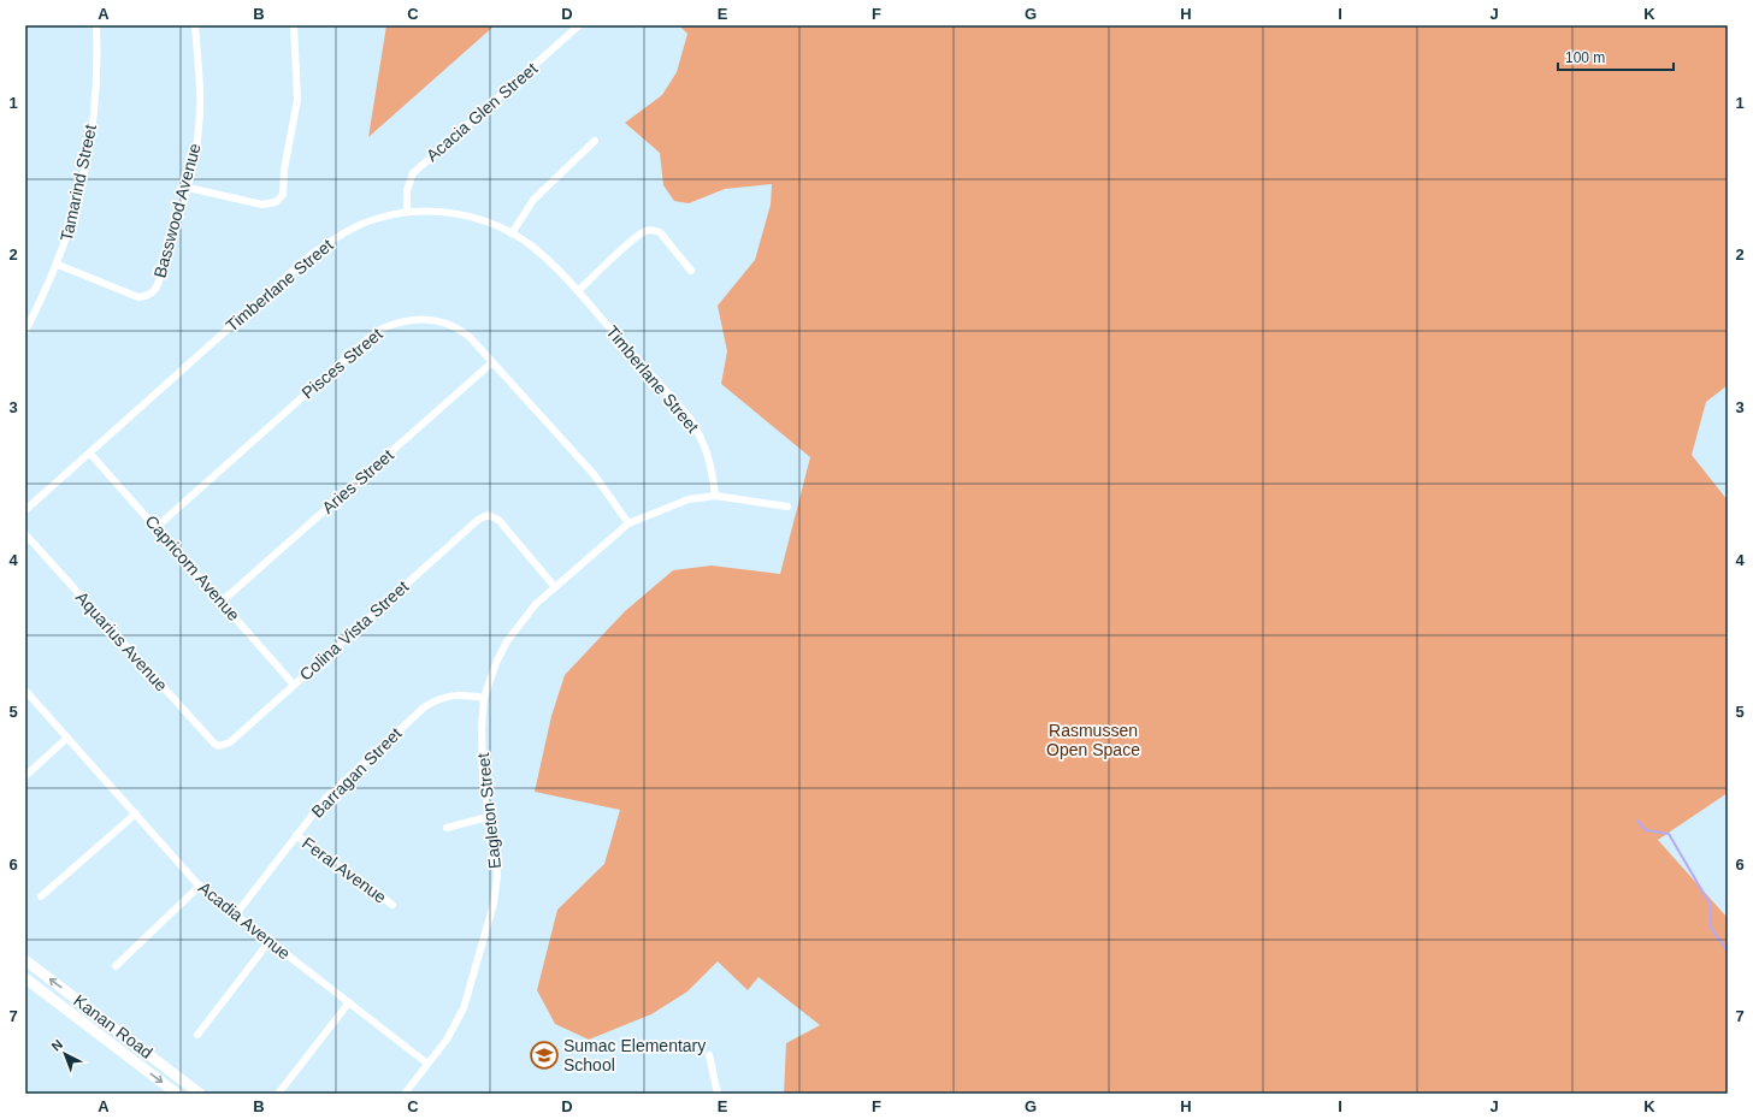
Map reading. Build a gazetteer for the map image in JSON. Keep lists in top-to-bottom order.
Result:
{
  "streets": {
    "main road": ["Kanan Road"],
    "street": [
      "Acacia Glen Street",
      "Tamarind Street",
      "Basswood Avenue",
      "Timberlane Street",
      "Pisces Street",
      "Aries Street",
      "Capricorn Avenue",
      "Colina Vista Street",
      "Aquarius Avenue",
      "Barragan Street",
      "Eagleton Street",
      "Feral Avenue",
      "Acadia Avenue"
    ]
  },
  "crossings": [
    ["Acacia Glen Street", "Timberlane Street"],
    ["Tamarind Street", "Basswood Avenue"],
    ["Timberlane Street", "Capricorn Avenue"],
    ["Timberlane Street", "Eagleton Street"],
    ["Pisces Street", "Aries Street"],
    ["Pisces Street", "Capricorn Avenue"],
    ["Pisces Street", "Eagleton Street"],
    ["Aries Street", "Capricorn Avenue"],
    ["Capricorn Avenue", "Colina Vista Street"],
    ["Colina Vista Street", "Aquarius Avenue"],
    ["Colina Vista Street", "Eagleton Street"],
    ["Barragan Street", "Eagleton Street"],
    ["Barragan Street", "Feral Avenue"],
    ["Barragan Street", "Acadia Avenue"],
    ["Eagleton Street", "Acadia Avenue"]
  ],
  "parks": ["Rasmussen Open Space"],
  "places": {
    "school or university": ["Sumac Elementary School"]
  },
  "scale_bar": "100 m",
  "north": "top left",
  "grid": {
    "columns": [
      "A",
      "B",
      "C",
      "D",
      "E",
      "F",
      "G",
      "H",
      "I",
      "J",
      "K"
    ],
    "rows": [
      "1",
      "2",
      "3",
      "4",
      "5",
      "6",
      "7"
    ]
  }
}
